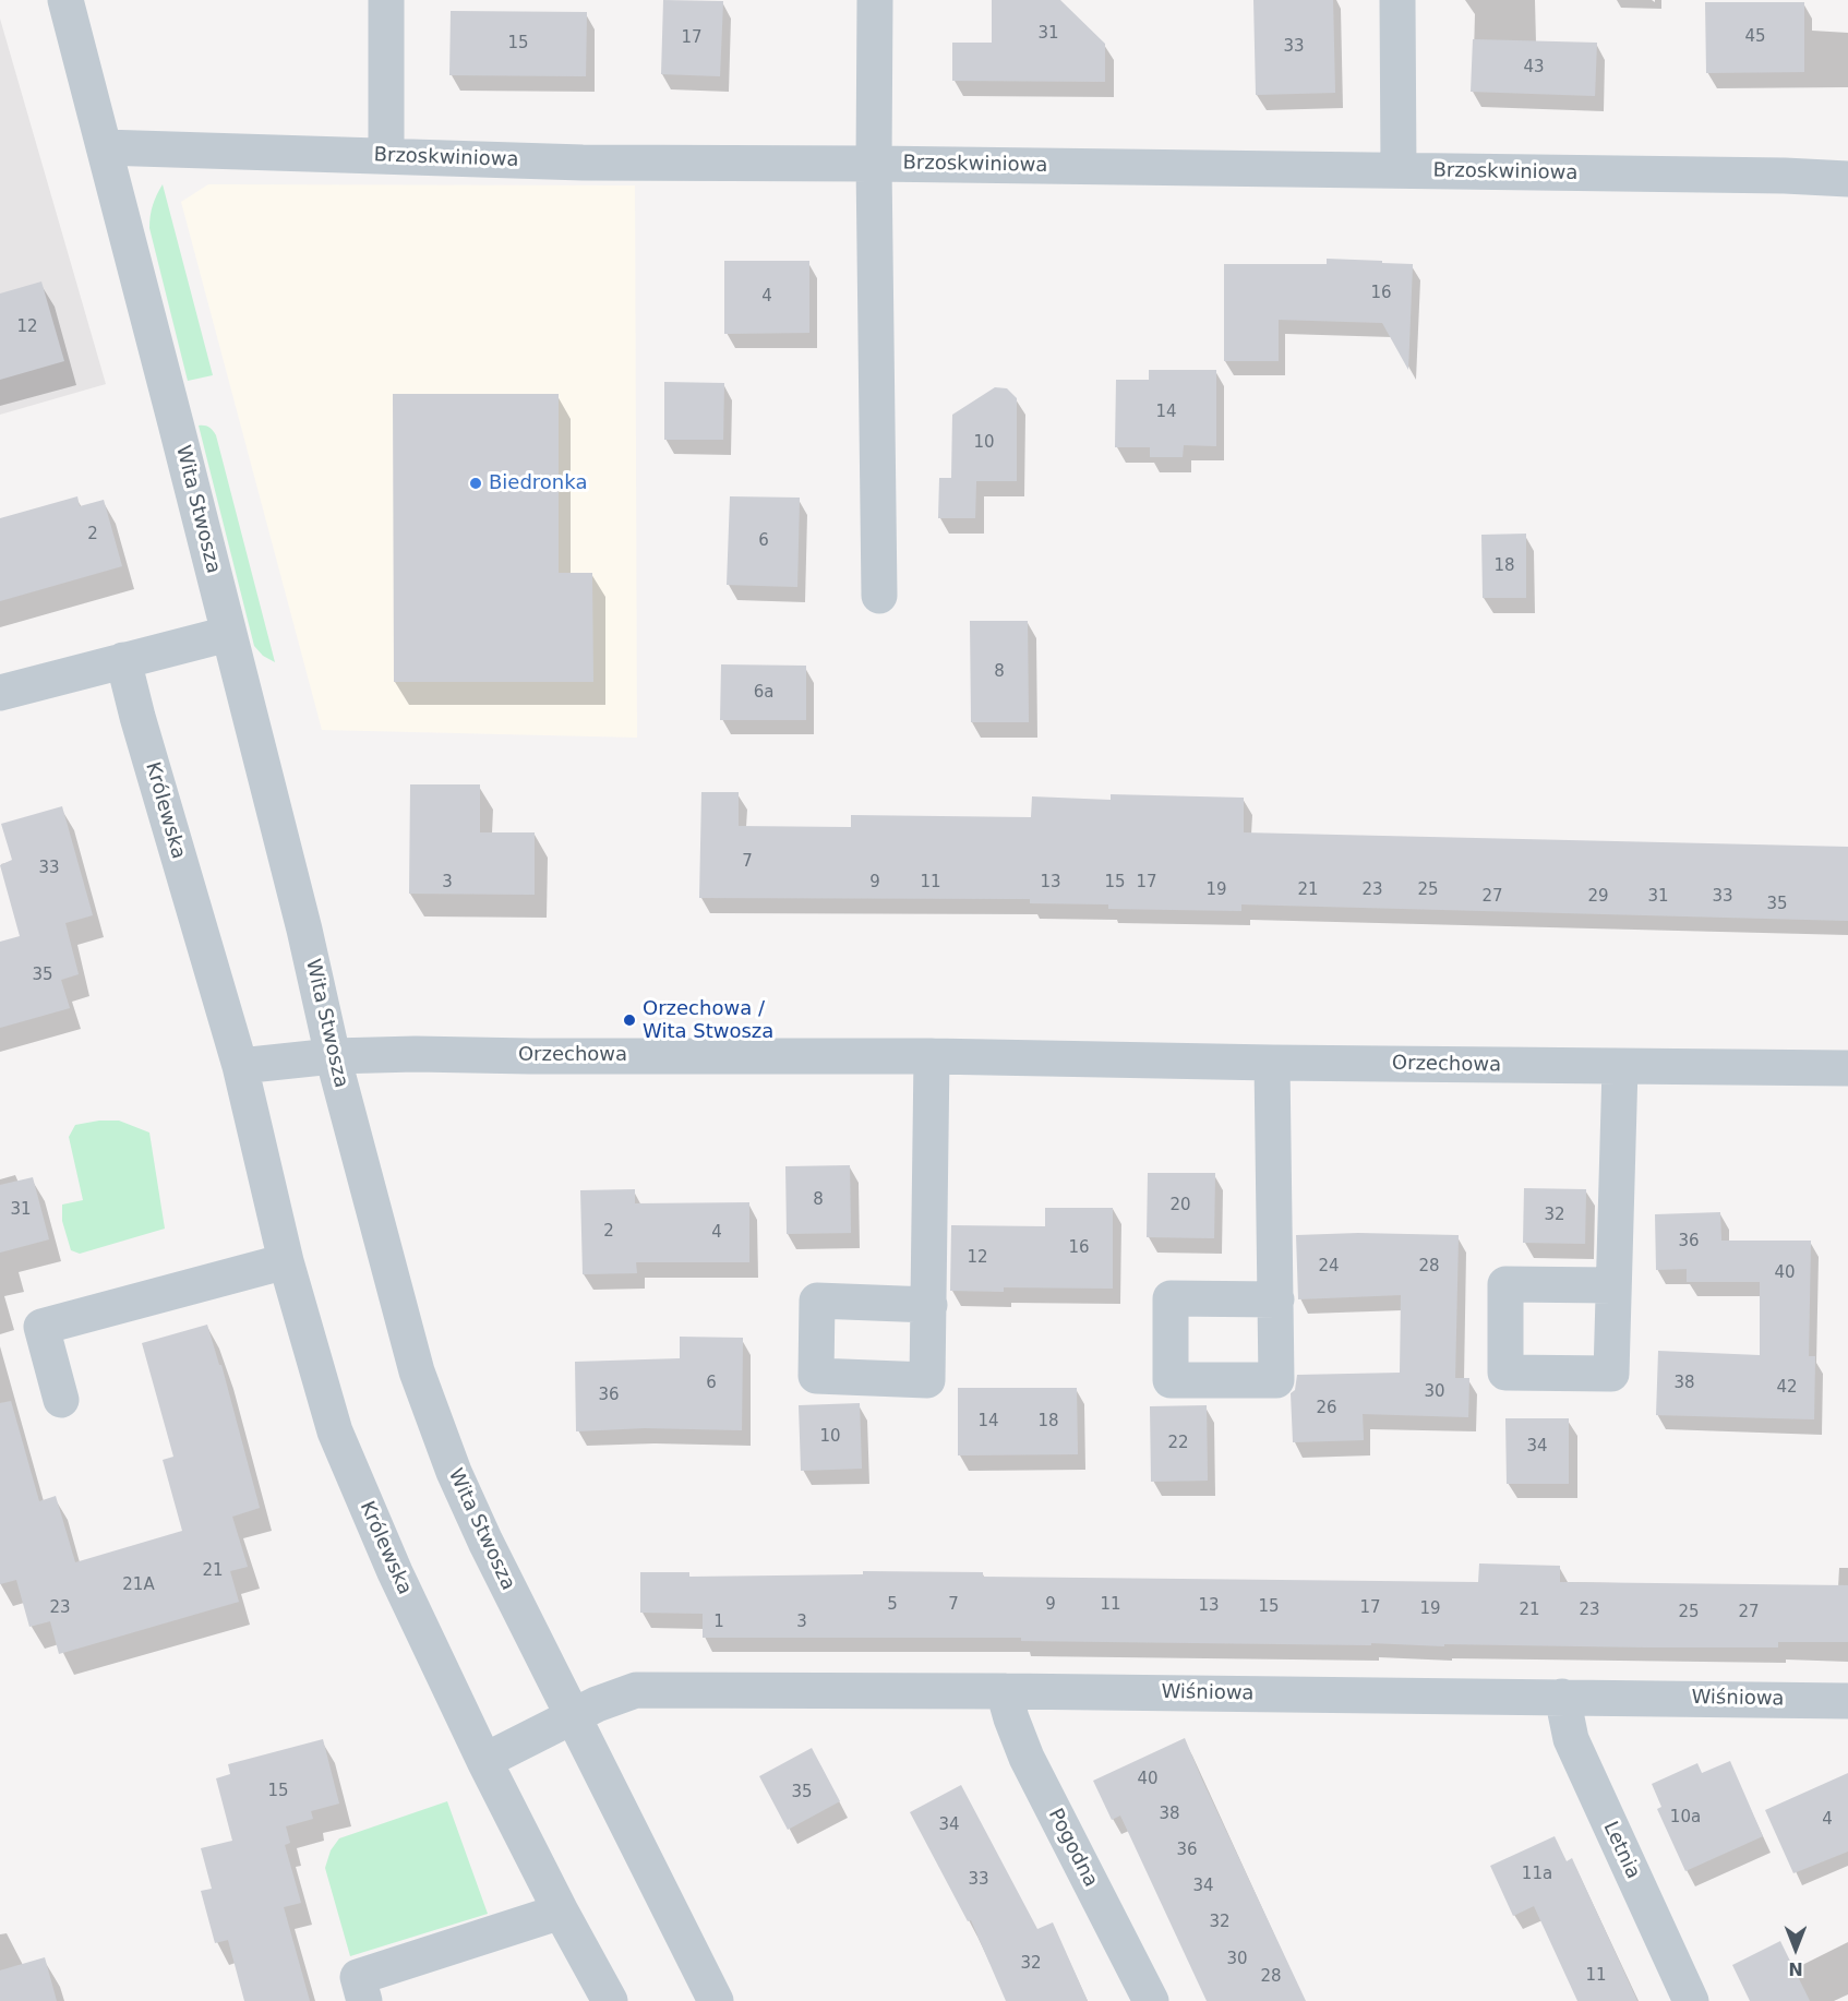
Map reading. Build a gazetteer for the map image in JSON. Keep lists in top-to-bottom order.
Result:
{
  "streets": {
    "street": [
      "Brzoskwiniowa",
      "Wita Stwosza",
      "Królewska",
      "Orzechowa",
      "Wiśniowa",
      "Pogodna",
      "Letnia"
    ]
  },
  "crossings": [
    ["Brzoskwiniowa", "Wita Stwosza"],
    ["Wita Stwosza", "Orzechowa"],
    ["Wita Stwosza", "Wiśniowa"],
    ["Królewska", "Wiśniowa"],
    ["Wiśniowa", "Pogodna"],
    ["Wiśniowa", "Letnia"]
  ],
  "places": ["Biedronka", "Orzechowa / Wita Stwosza"],
  "house_numbers": [
    "31",
    "45",
    "17",
    "15",
    "33",
    "43",
    "16",
    "4",
    "12",
    "14",
    "10",
    "2",
    "6",
    "18",
    "8",
    "6a",
    "7",
    "33",
    "3",
    "9",
    "11",
    "13",
    "15",
    "17",
    "19",
    "21",
    "23",
    "25",
    "27",
    "29",
    "31",
    "33",
    "35",
    "35",
    "8",
    "20",
    "31",
    "32",
    "2",
    "4",
    "36",
    "16",
    "12",
    "24",
    "28",
    "40",
    "6",
    "38",
    "42",
    "30",
    "36",
    "26",
    "14",
    "18",
    "10",
    "22",
    "34",
    "21",
    "21A",
    "5",
    "7",
    "9",
    "11",
    "13",
    "15",
    "23",
    "17",
    "19",
    "21",
    "23",
    "25",
    "27",
    "1",
    "3",
    "40",
    "15",
    "35",
    "38",
    "10a",
    "4",
    "34",
    "36",
    "11a",
    "33",
    "34",
    "32",
    "30",
    "32",
    "11",
    "28"
  ],
  "north": "bottom"
}
